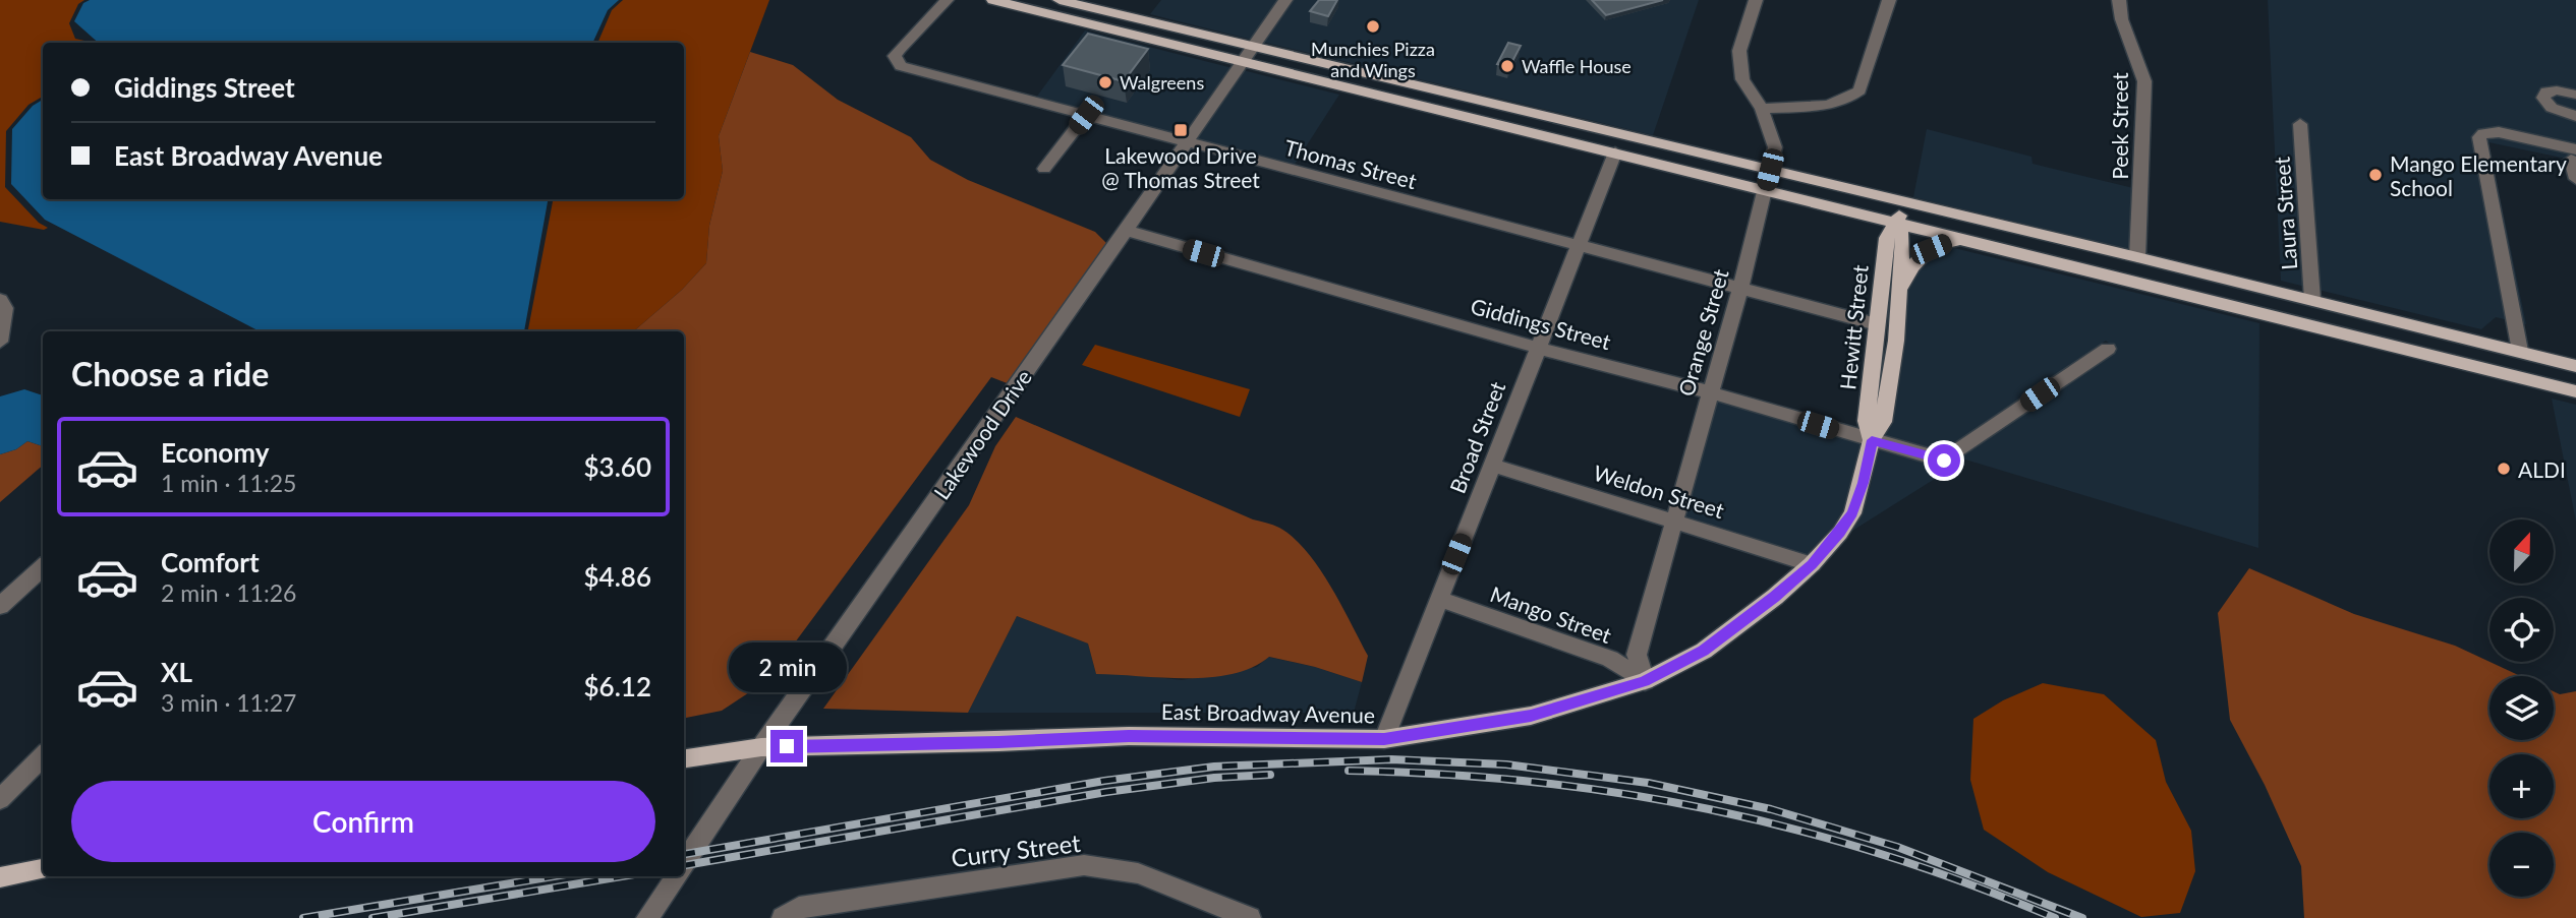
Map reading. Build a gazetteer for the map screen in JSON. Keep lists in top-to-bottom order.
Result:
{
  "streets": {
    "main road": ["Hewitt Street", "East Broadway Avenue"],
    "street": [
      "Peek Street",
      "Thomas Street",
      "Laura Street",
      "Giddings Street",
      "Orange Street",
      "Lakewood Drive",
      "Broad Street",
      "Weldon Street",
      "Mango Street",
      "Curry Street"
    ]
  },
  "crossings": [
    ["Thomas Street", "Hewitt Street"],
    ["Thomas Street", "Orange Street"],
    ["Thomas Street", "Lakewood Drive"],
    ["Thomas Street", "Broad Street"],
    ["Giddings Street", "Hewitt Street"],
    ["Giddings Street", "Orange Street"],
    ["Giddings Street", "Lakewood Drive"],
    ["Giddings Street", "Broad Street"],
    ["Hewitt Street", "Weldon Street"],
    ["Hewitt Street", "East Broadway Avenue"],
    ["Orange Street", "Weldon Street"],
    ["Orange Street", "Mango Street"],
    ["Orange Street", "East Broadway Avenue"],
    ["Lakewood Drive", "East Broadway Avenue"],
    ["Broad Street", "Weldon Street"],
    ["Broad Street", "Mango Street"],
    ["Broad Street", "East Broadway Avenue"],
    ["Weldon Street", "East Broadway Avenue"],
    ["Mango Street", "East Broadway Avenue"]
  ],
  "places": {
    "other": [
      "Munchies Pizza and Wings",
      "Waffle House",
      "Walgreens",
      "Mango Elementary School",
      "ALDI"
    ],
    "transit": ["Lakewood Drive @ Thomas Street"]
  },
  "north": "top",
  "page": {
    "banner": ["Giddings Street", "East Broadway Avenue"],
    "heading": "Choose a ride",
    "list": [
      {
        "name": "Economy",
        "note": "1 min · 11:25",
        "value": "$3.60"
      },
      {
        "name": "Comfort",
        "note": "2 min · 11:26",
        "value": "$4.86"
      },
      {
        "name": "XL",
        "note": "3 min · 11:27",
        "value": "$6.12"
      }
    ],
    "map_buttons": ["+", "−"],
    "bubble": "2 min",
    "buttons": "Confirm"
  }
}
